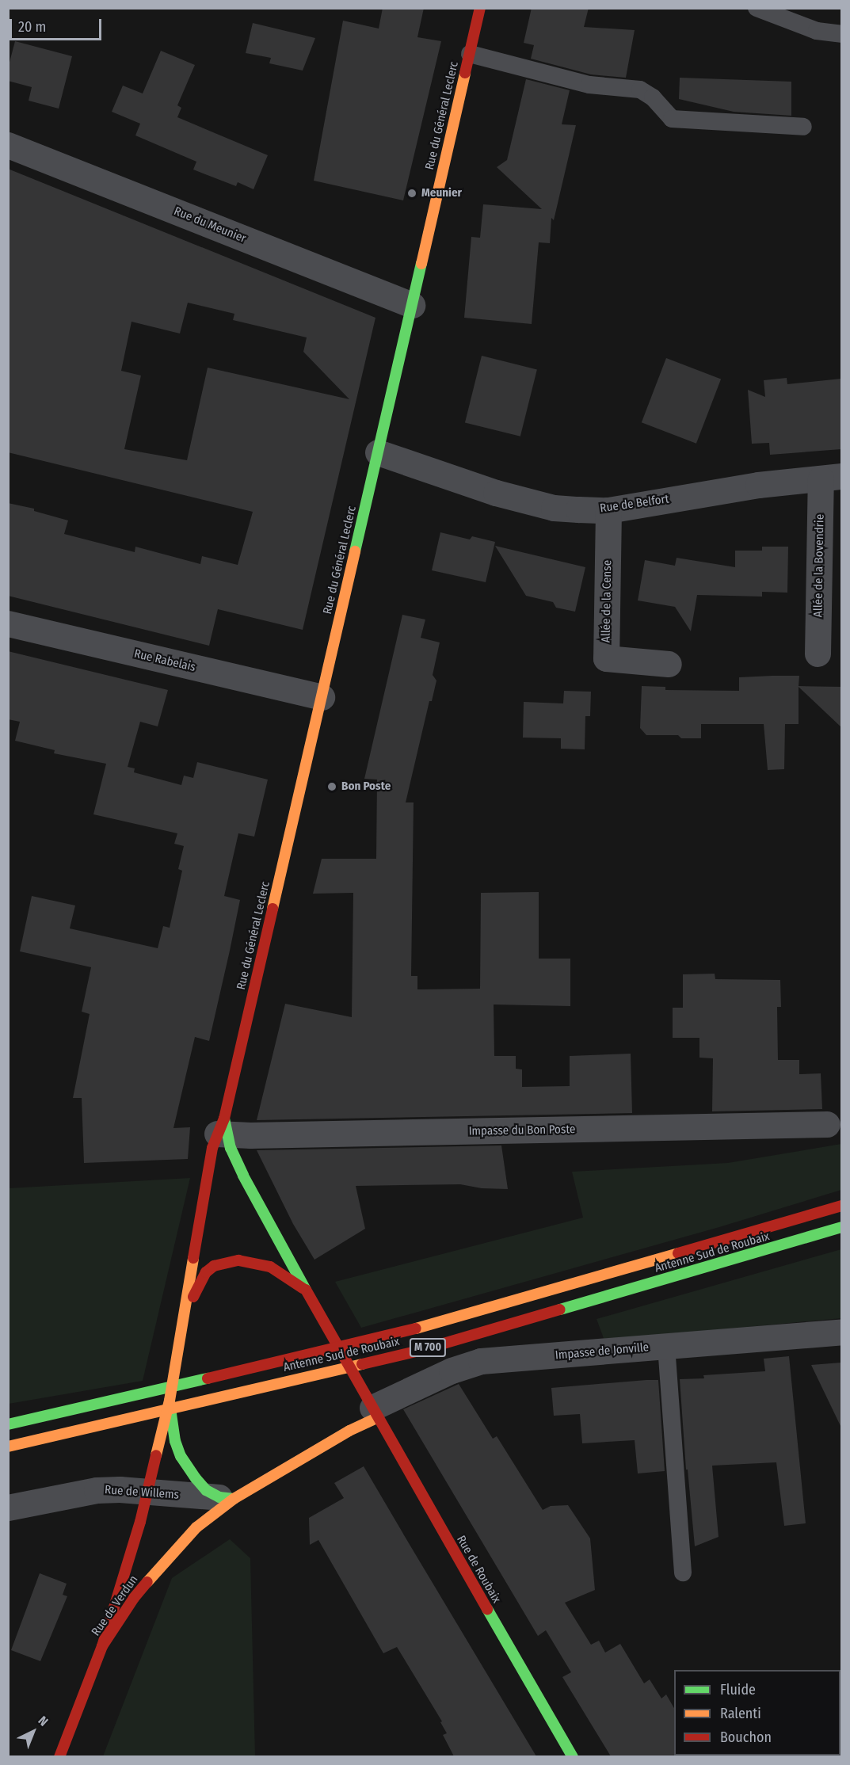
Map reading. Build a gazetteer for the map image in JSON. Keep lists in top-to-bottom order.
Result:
{
  "streets": {
    "main road": [
      "Rue du Général Leclerc",
      "Antenne Sud de Roubaix",
      "M 700",
      "Rue de Roubaix",
      "Rue de Verdun"
    ],
    "street": [
      "Rue du Meunier",
      "Rue de Belfort",
      "Allée de la Bovendrie",
      "Allée de la Cense",
      "Rue Rabelais",
      "Impasse du Bon Poste",
      "Impasse de Jonville",
      "Rue de Willems"
    ]
  },
  "crossings": [
    ["Rue du Général Leclerc", "Rue du Meunier"],
    ["Rue du Général Leclerc", "Rue de Belfort"],
    ["Rue du Général Leclerc", "Rue Rabelais"],
    ["Rue du Général Leclerc", "Impasse du Bon Poste"],
    ["Rue du Général Leclerc", "Rue de Roubaix"],
    ["Rue de Belfort", "Allée de la Bovendrie"],
    ["Rue de Belfort", "Allée de la Cense"],
    ["Impasse du Bon Poste", "Rue de Roubaix"],
    ["Impasse de Jonville", "Rue de Roubaix"],
    ["Rue de Willems", "Rue de Verdun"]
  ],
  "places": ["Meunier", "Bon Poste"],
  "legend": ["Fluide", "Ralenti", "Bouchon"],
  "scale_bar": "20 m",
  "north": "top right"
}
